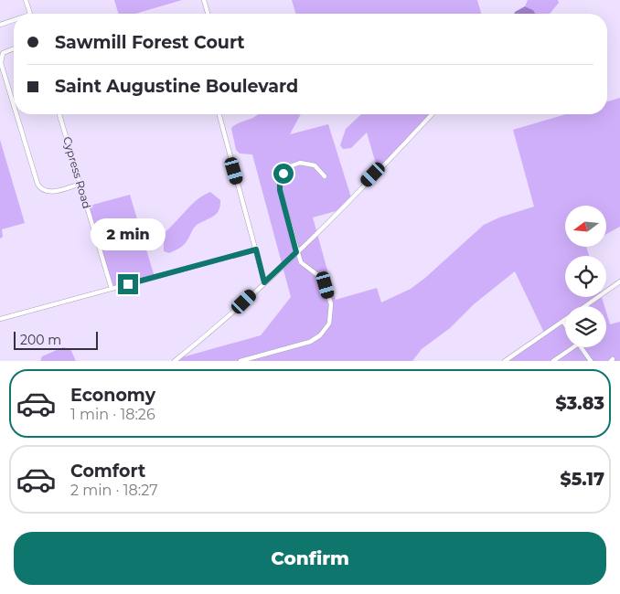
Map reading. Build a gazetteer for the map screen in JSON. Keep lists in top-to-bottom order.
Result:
{
  "streets": {
    "street": ["Cypress Road"]
  },
  "scale_bar": "200 m",
  "north": "left",
  "page": {
    "banner": ["Sawmill Forest Court", "Saint Augustine Boulevard"],
    "bubble": "2 min",
    "scale": "200 m",
    "list": [
      {
        "name": "Economy",
        "note": "1 min · 18:26",
        "value": "$3.83"
      },
      {
        "name": "Comfort",
        "note": "2 min · 18:27",
        "value": "$5.17"
      }
    ],
    "buttons": "Confirm"
  }
}
